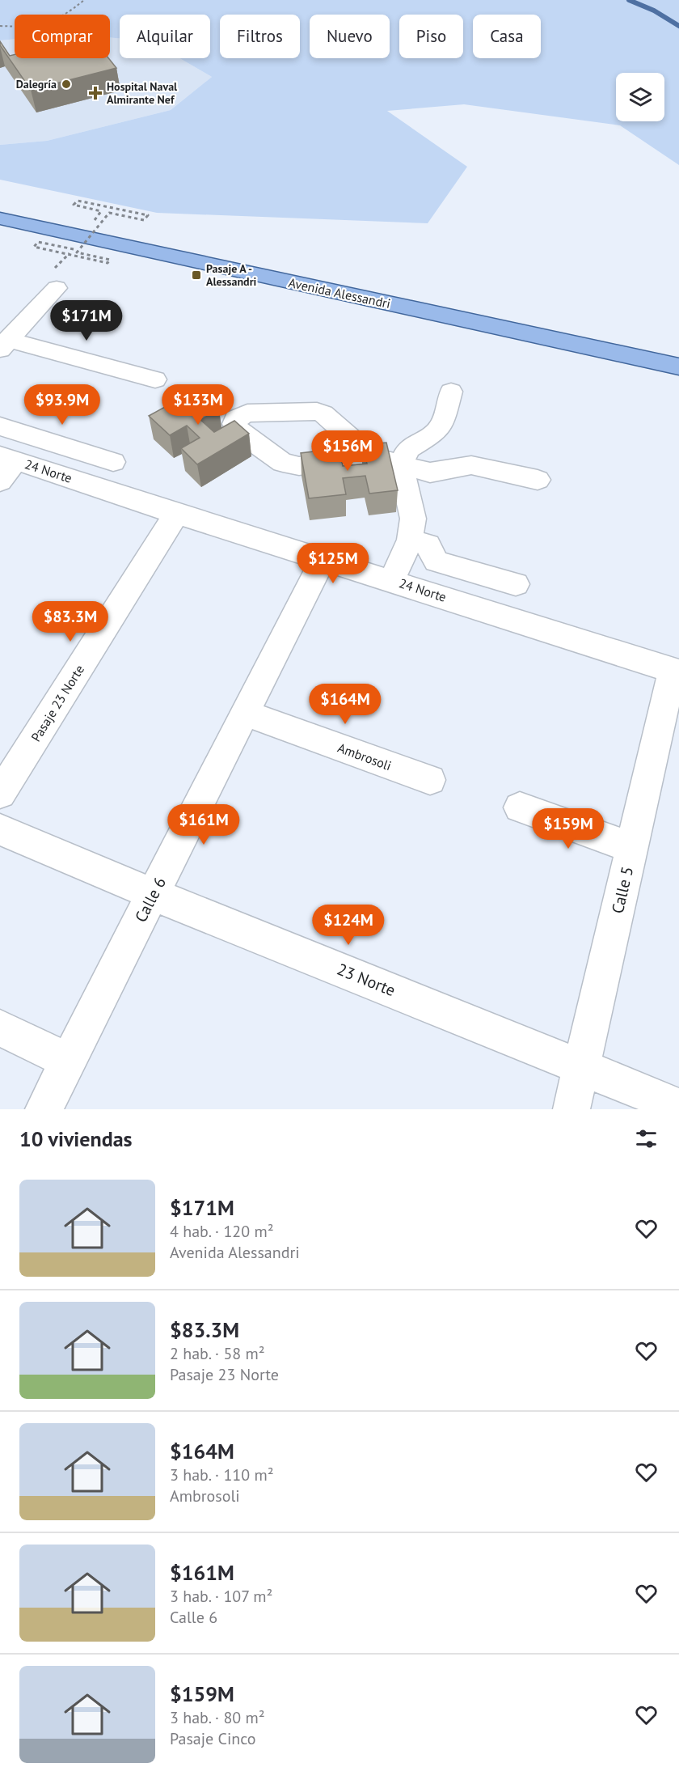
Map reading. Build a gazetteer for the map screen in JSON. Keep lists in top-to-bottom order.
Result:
{
  "streets": {
    "main road": ["Avenida Alessandri"],
    "street": [
      "24 Norte",
      "Pasaje 23 Norte",
      "Ambrosoli",
      "Calle 5",
      "Calle 6",
      "23 Norte"
    ]
  },
  "crossings": [
    ["24 Norte", "Pasaje 23 Norte"],
    ["24 Norte", "Calle 5"],
    ["24 Norte", "Calle 6"],
    ["Ambrosoli", "Calle 6"],
    ["Calle 5", "23 Norte"],
    ["Calle 6", "23 Norte"]
  ],
  "places": {
    "other": ["Dalegría"],
    "health": ["Hospital Naval Almirante Nef"],
    "transit": ["Pasaje A - Alessandri"]
  },
  "page": {
    "chip": [
      "Comprar",
      "Alquilar",
      "Filtros",
      "Nuevo",
      "Piso",
      "Casa"
    ],
    "price": [
      "$171M",
      "$93.9M",
      "$133M",
      "$156M",
      "$125M",
      "$83.3M",
      "$164M",
      "$161M",
      "$159M",
      "$124M"
    ],
    "heading": "10 viviendas",
    "list": [
      {
        "name": "$171M",
        "note": "4 hab. · 120 m² · Avenida Alessandri"
      },
      {
        "name": "$83.3M",
        "note": "2 hab. · 58 m² · Pasaje 23 Norte"
      },
      {
        "name": "$164M",
        "note": "3 hab. · 110 m² · Ambrosoli"
      },
      {
        "name": "$161M",
        "note": "3 hab. · 107 m² · Calle 6"
      },
      {
        "name": "$159M",
        "note": "3 hab. · 80 m² · Pasaje Cinco"
      }
    ]
  }
}
